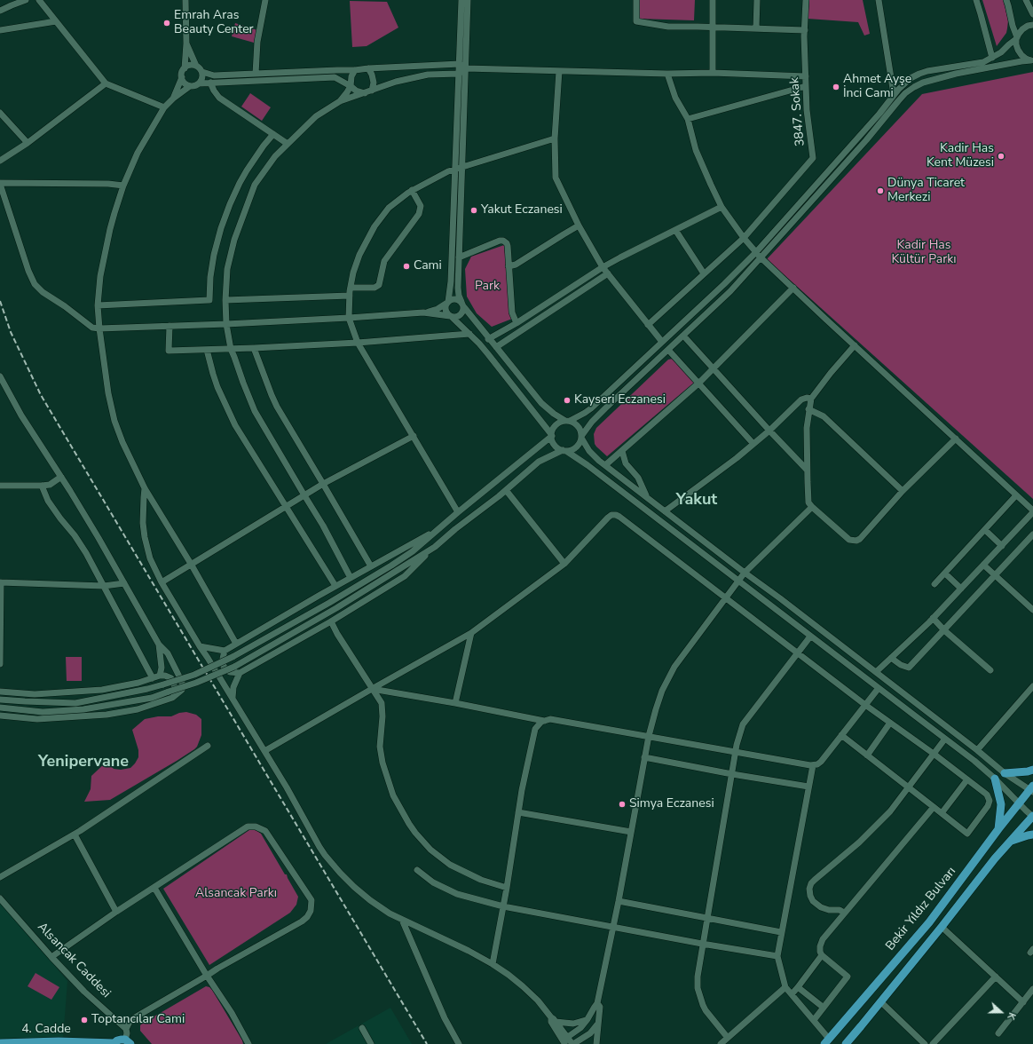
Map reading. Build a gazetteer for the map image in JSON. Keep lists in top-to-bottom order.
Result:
{
  "streets": {
    "main road": ["Bekir Yıldız Bulvarı", "4. Cadde"],
    "street": ["3847. Sokak", "Alsancak Caddesi"]
  },
  "districts": ["Yakut", "Yenipervane"],
  "parks": ["Kadir Has Kültür Parkı", "Park", "Alsancak Parkı"],
  "places": [
    "Emrah Aras Beauty Center",
    "Ahmet Ayşe İnci Cami",
    "Kadir Has Kent Müzesi",
    "Dünya Ticaret Merkezi",
    "Yakut Eczanesi",
    "Cami",
    "Kayseri Eczanesi",
    "Simya Eczanesi",
    "Toptancılar Cami"
  ],
  "north": "right"
}
